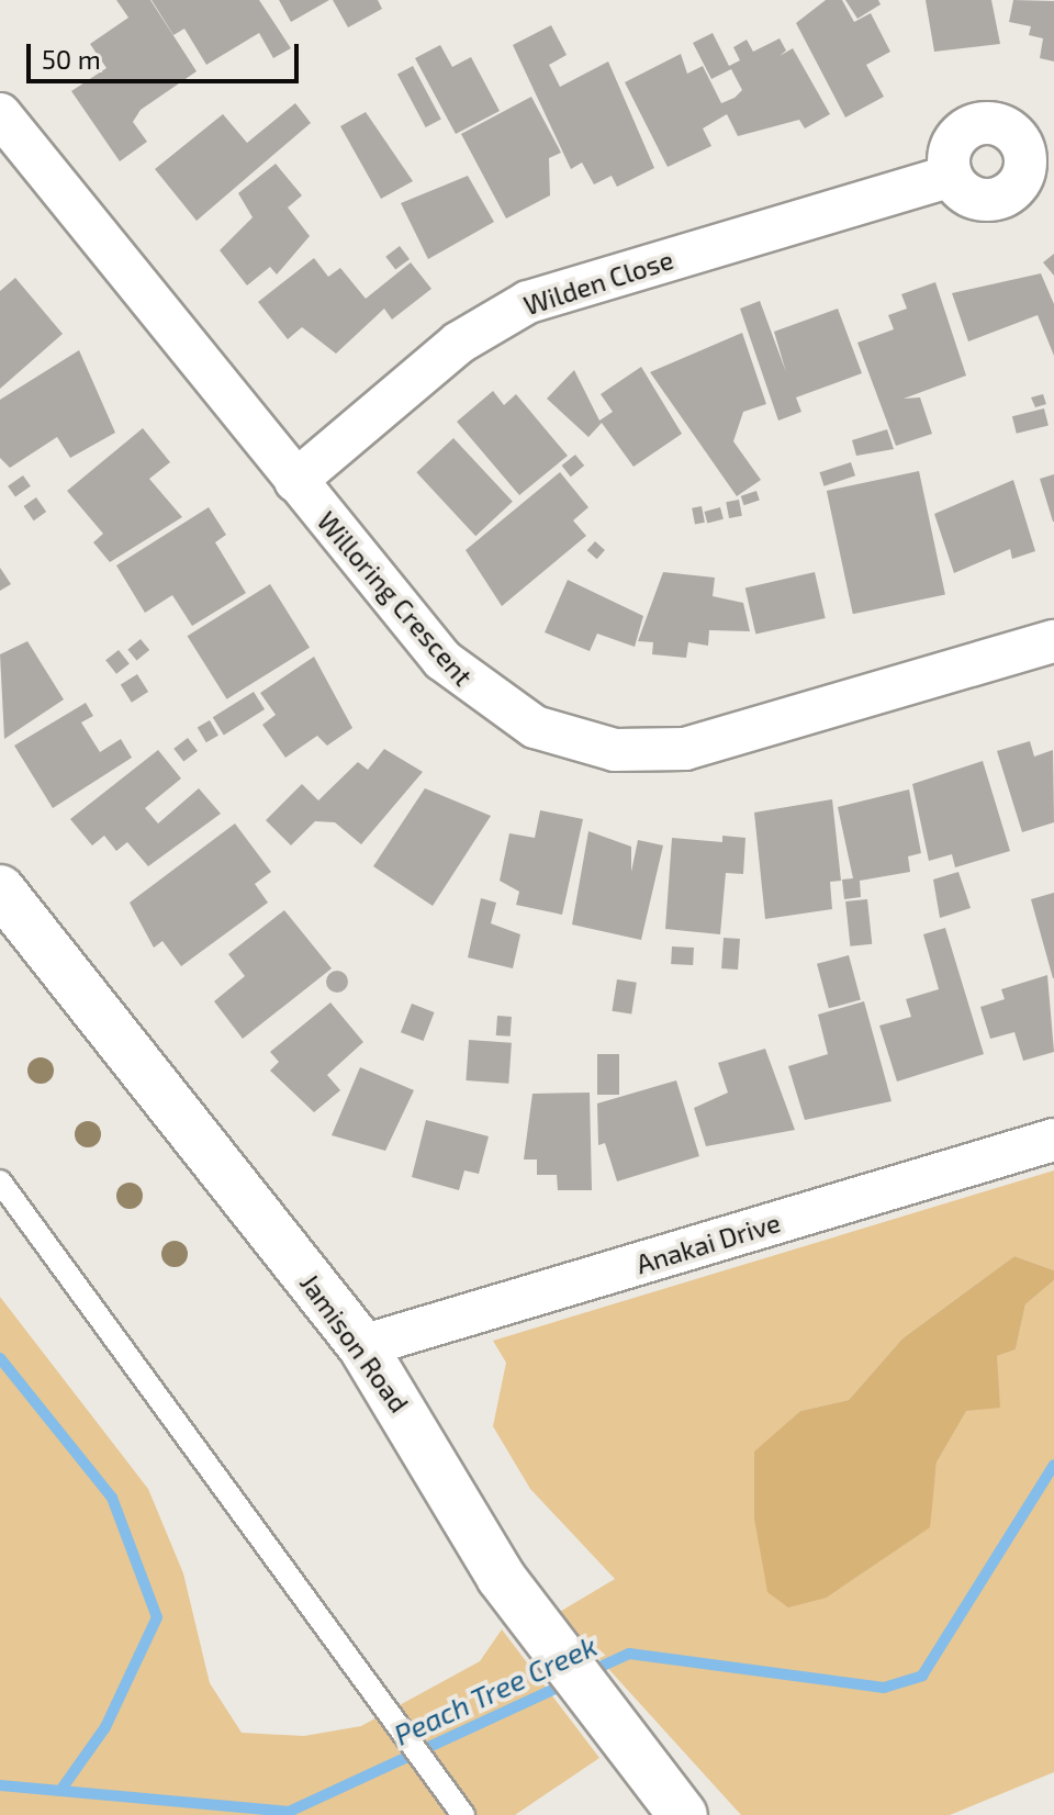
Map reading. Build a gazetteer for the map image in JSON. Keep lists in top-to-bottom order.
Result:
{
  "streets": {
    "street": [
      "Wilden Close",
      "Willoring Crescent",
      "Anakai Drive",
      "Jamison Road"
    ]
  },
  "crossings": [
    ["Wilden Close", "Willoring Crescent"],
    ["Anakai Drive", "Jamison Road"]
  ],
  "water": ["Peach Tree Creek"],
  "scale_bar": "50 m"
}
